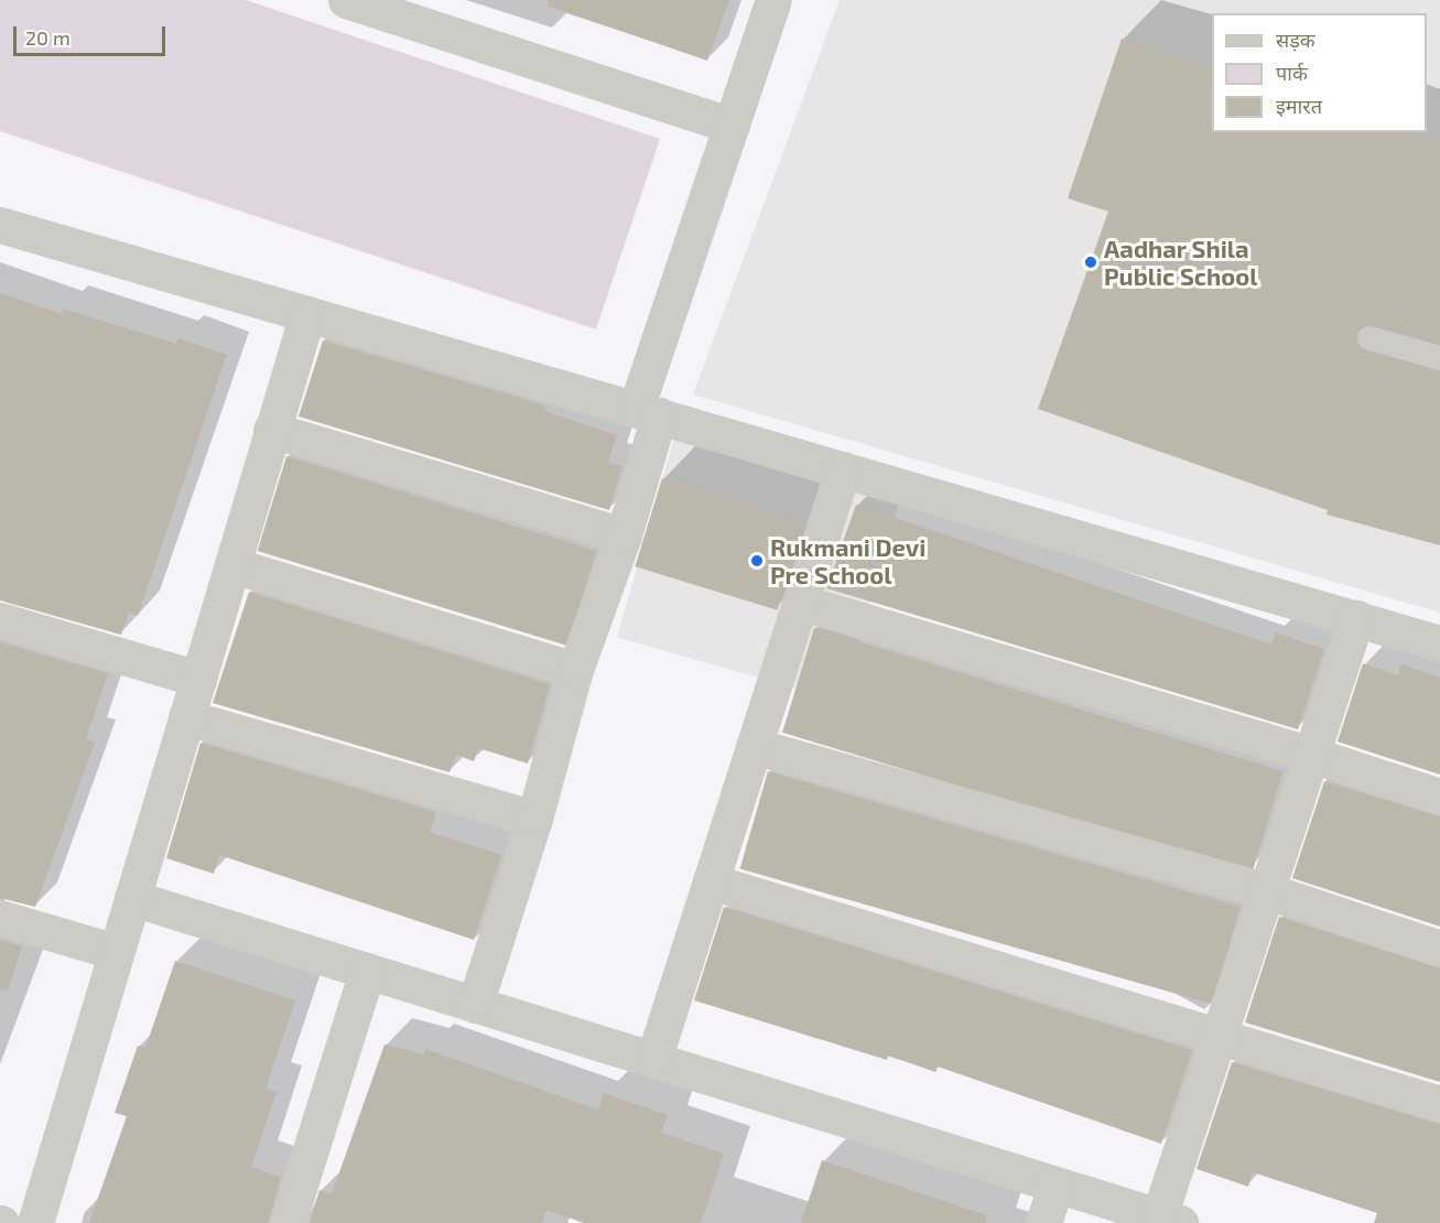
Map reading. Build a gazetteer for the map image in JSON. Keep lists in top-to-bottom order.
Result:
{
  "places": ["Aadhar Shila Public School", "Rukmani Devi Pre School"],
  "legend": ["सड़क", "पार्क", "इमारत"],
  "scale_bar": "20 m"
}
